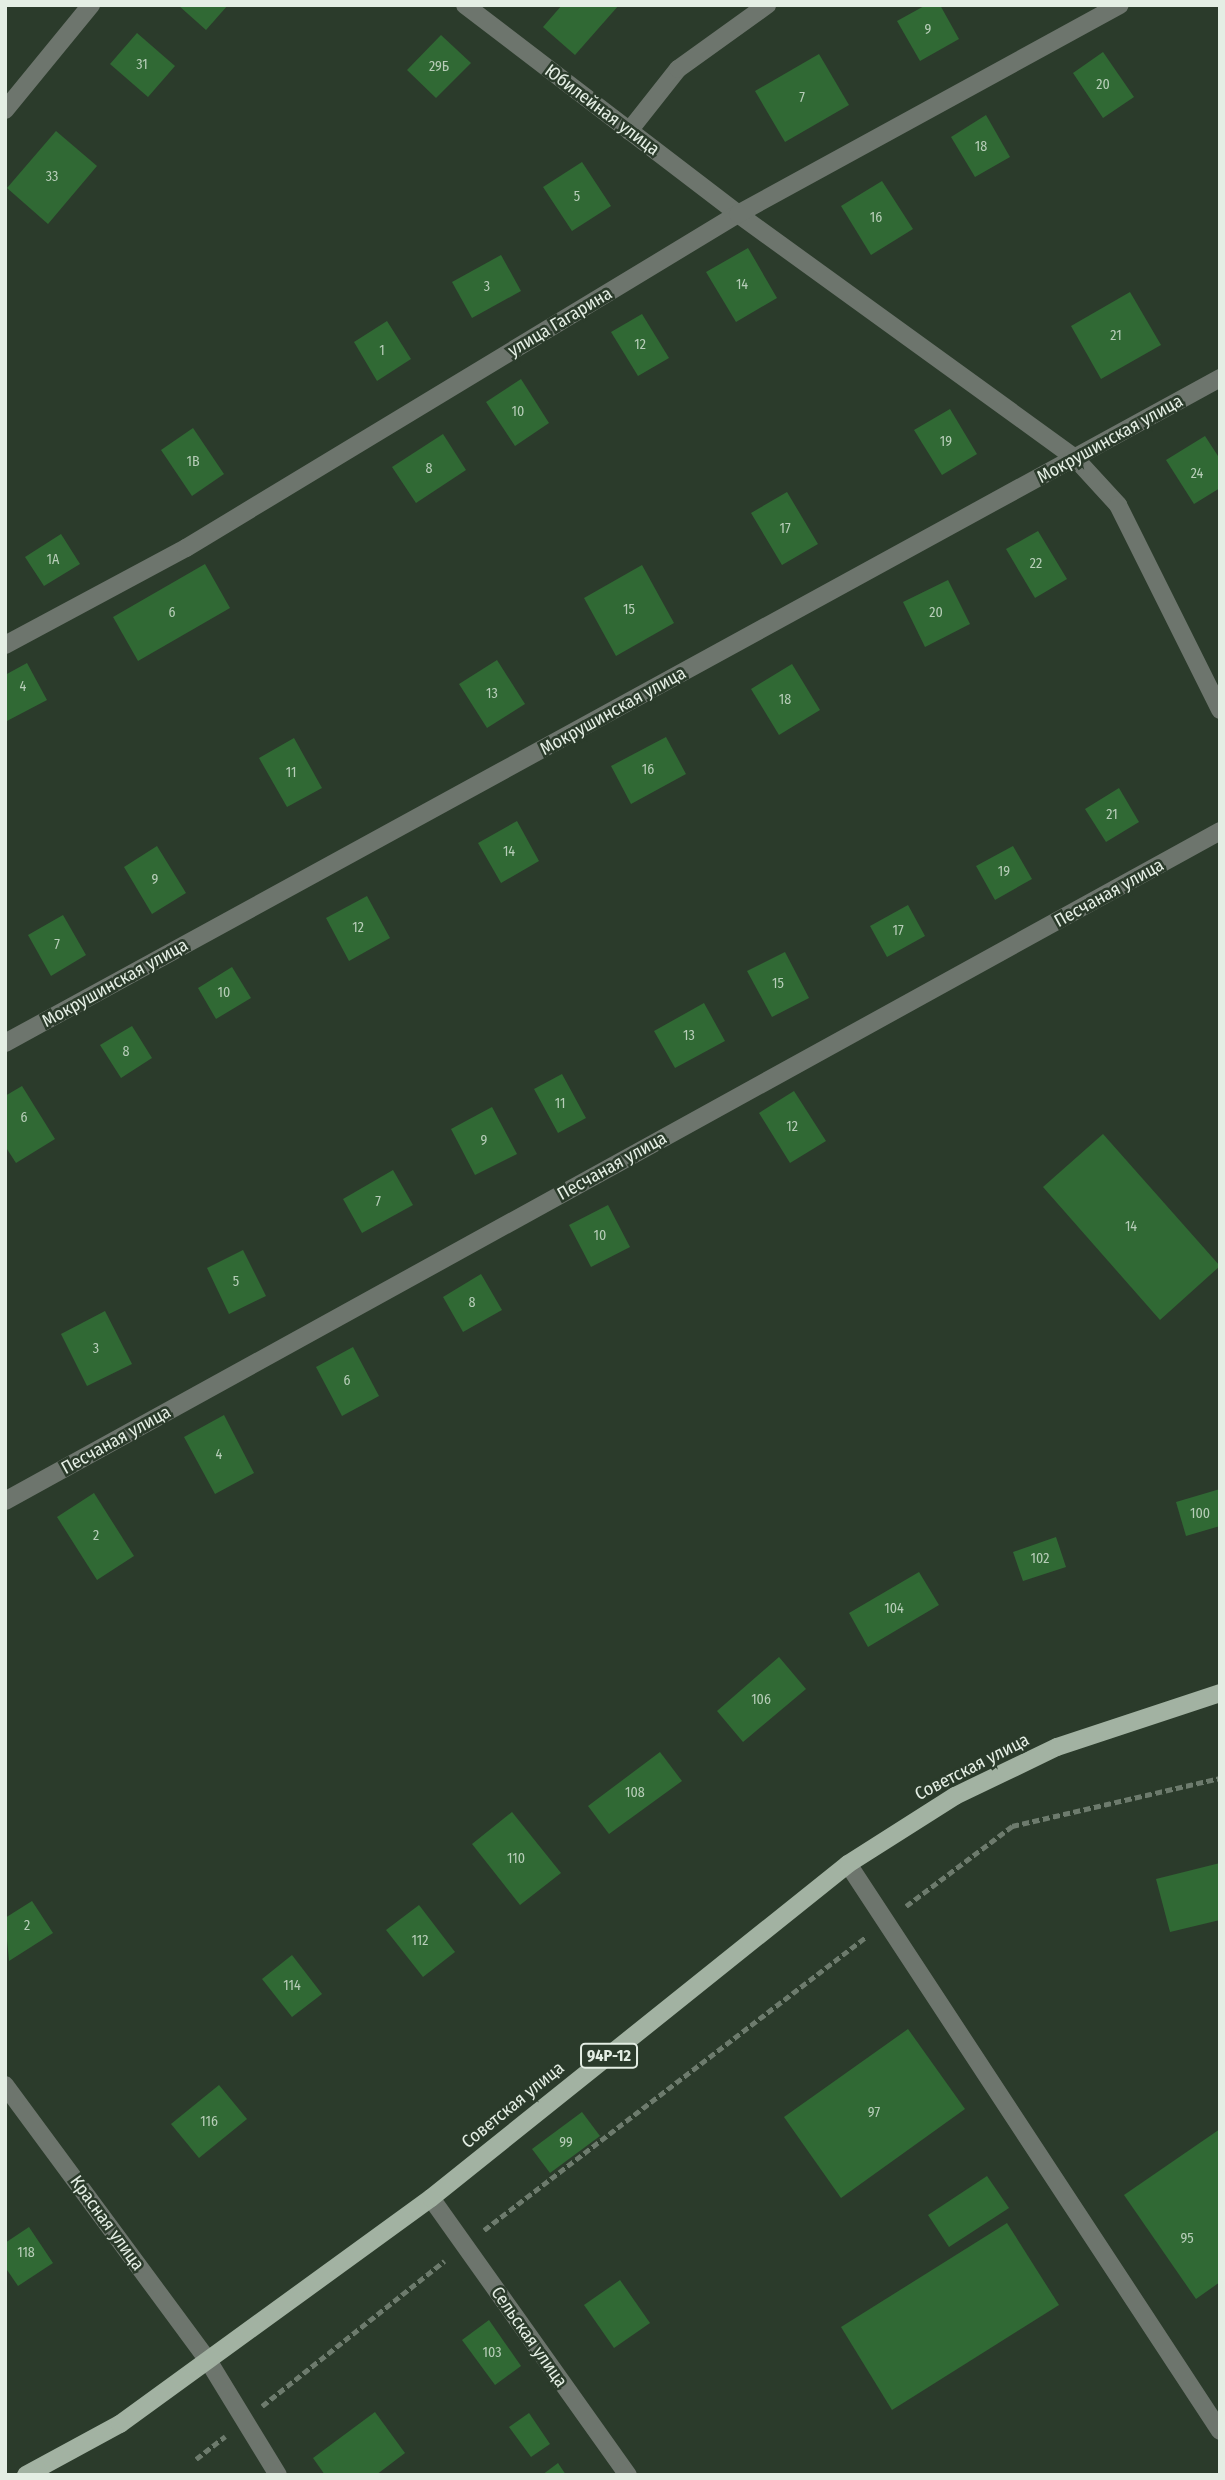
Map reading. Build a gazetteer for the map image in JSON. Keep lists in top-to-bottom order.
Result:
{
  "streets": {
    "main road": ["Советская улица", "94Р-12"],
    "street": [
      "Юбилейная улица",
      "улица Гагарина",
      "Мокрушинская улица",
      "Песчаная улица",
      "Красная улица",
      "Сельская улица"
    ]
  },
  "crossings": [
    ["Юбилейная улица", "улица Гагарина"],
    ["Юбилейная улица", "Мокрушинская улица"],
    ["Советская улица", "Красная улица"],
    ["Советская улица", "Сельская улица"]
  ],
  "house_numbers": [
    "9",
    "31",
    "29Б",
    "20",
    "7",
    "18",
    "33",
    "5",
    "16",
    "14",
    "3",
    "21",
    "12",
    "1",
    "10",
    "19",
    "1В",
    "8",
    "24",
    "17",
    "1А",
    "22",
    "15",
    "6",
    "20",
    "4",
    "13",
    "18",
    "16",
    "11",
    "21",
    "14",
    "19",
    "9",
    "12",
    "17",
    "7",
    "15",
    "10",
    "13",
    "8",
    "11",
    "6",
    "12",
    "9",
    "7",
    "14",
    "10",
    "5",
    "8",
    "3",
    "6",
    "4",
    "100",
    "2",
    "102",
    "104",
    "106",
    "108",
    "110",
    "2",
    "112",
    "114",
    "97",
    "116",
    "99",
    "95",
    "118",
    "103"
  ]
}
